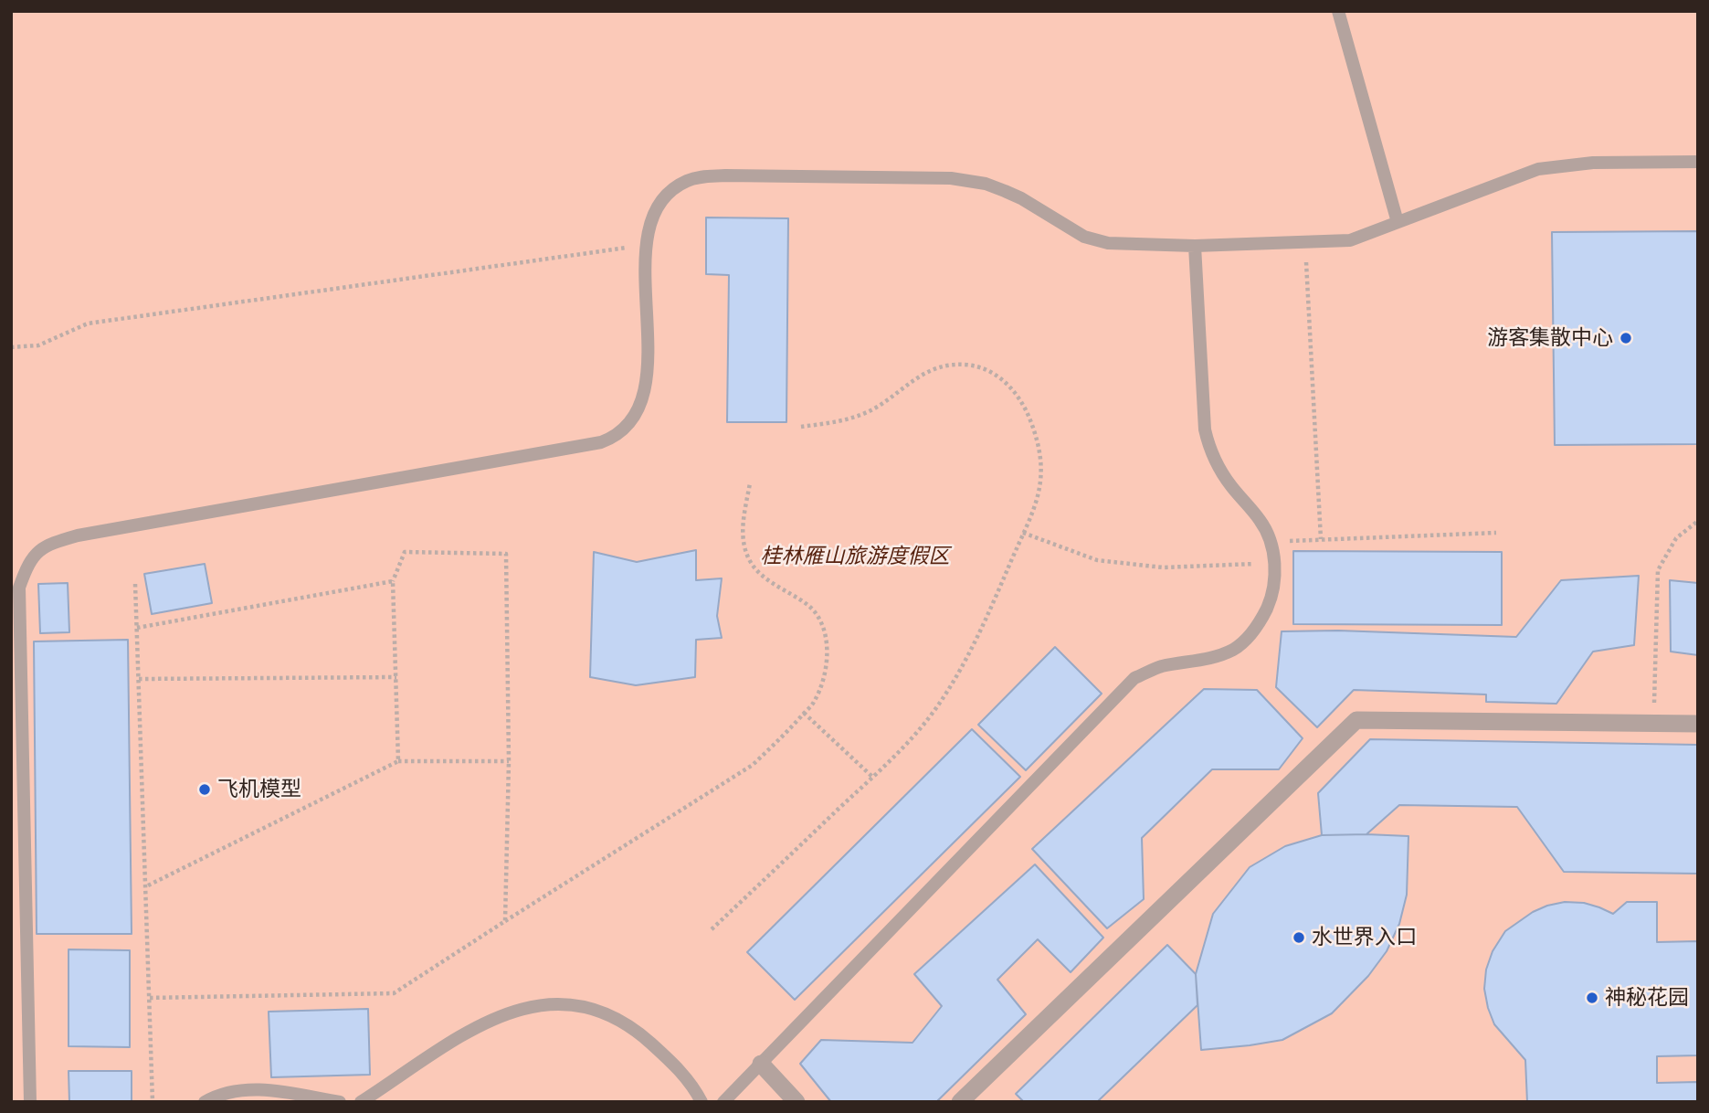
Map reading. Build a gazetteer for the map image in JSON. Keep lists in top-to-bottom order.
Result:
{
  "parks": ["桂林雁山旅游度假区"],
  "places": [
    "游客集散中心",
    "飞机模型",
    "水世界入口",
    "神秘花园"
  ]
}
